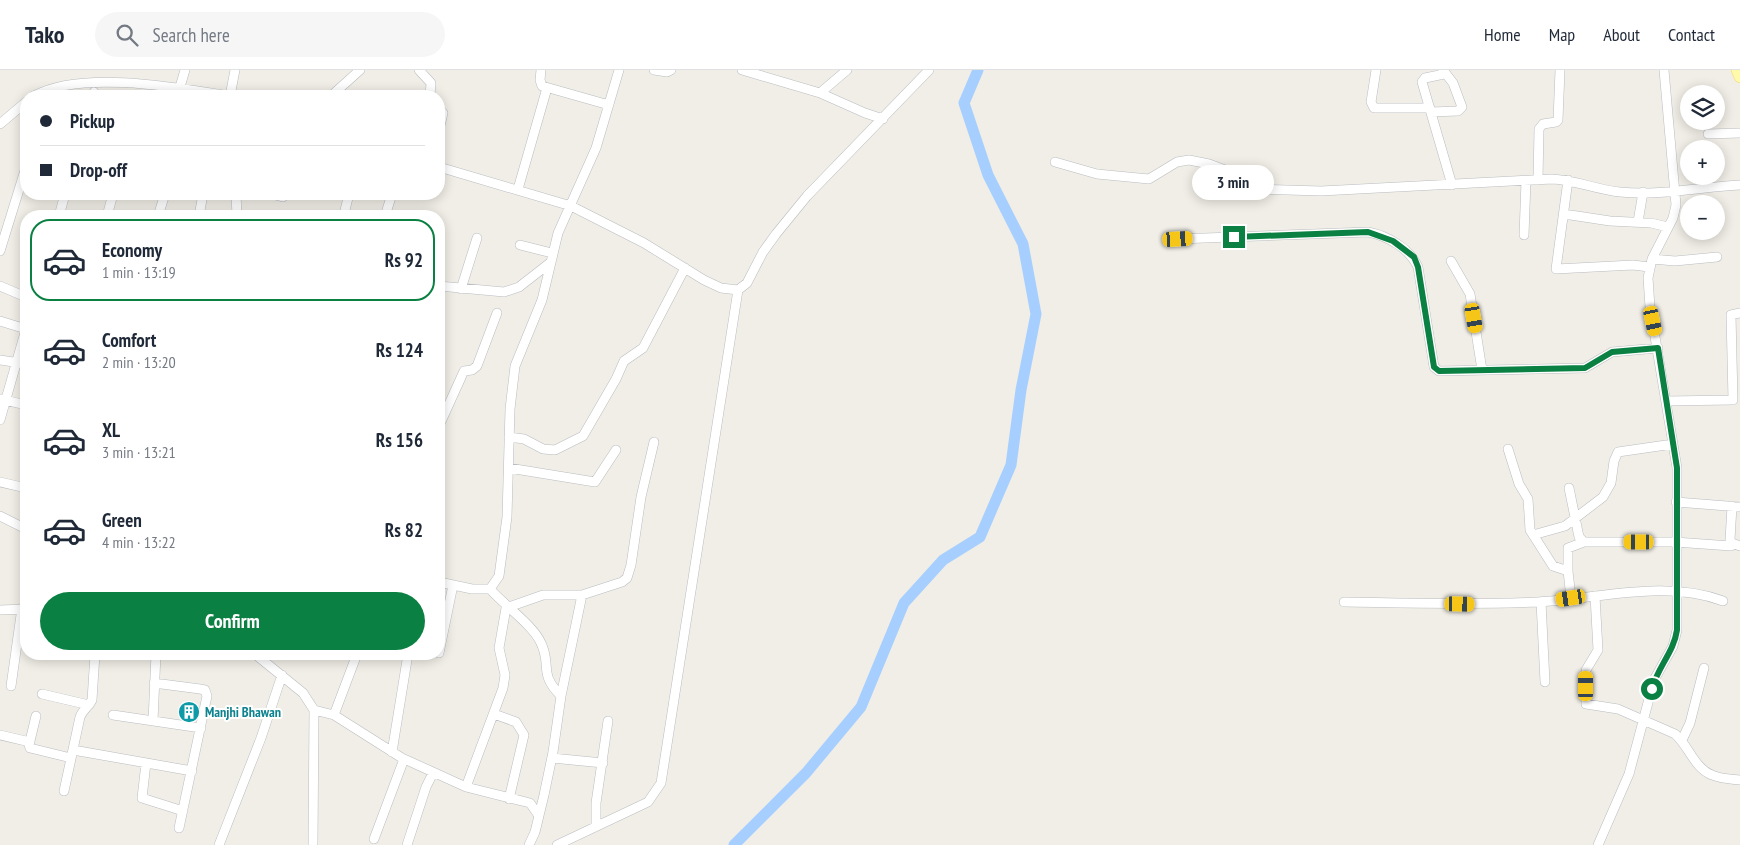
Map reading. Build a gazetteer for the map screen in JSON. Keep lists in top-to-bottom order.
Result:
{
  "places": {
    "building": ["Manjhi Bhawan"]
  },
  "page": {
    "header": "Tako",
    "search": "Search here",
    "nav": [
      "Home",
      "Map",
      "About",
      "Contact"
    ],
    "map_buttons": ["+", "−"],
    "banner": ["Pickup", "Drop-off"],
    "bubble": "3 min",
    "list": [
      {
        "name": "Economy",
        "note": "1 min · 13:19",
        "value": "Rs 92"
      },
      {
        "name": "Comfort",
        "note": "2 min · 13:20",
        "value": "Rs 124"
      },
      {
        "name": "XL",
        "note": "3 min · 13:21",
        "value": "Rs 156"
      },
      {
        "name": "Green",
        "note": "4 min · 13:22",
        "value": "Rs 82"
      }
    ],
    "buttons": "Confirm"
  }
}
